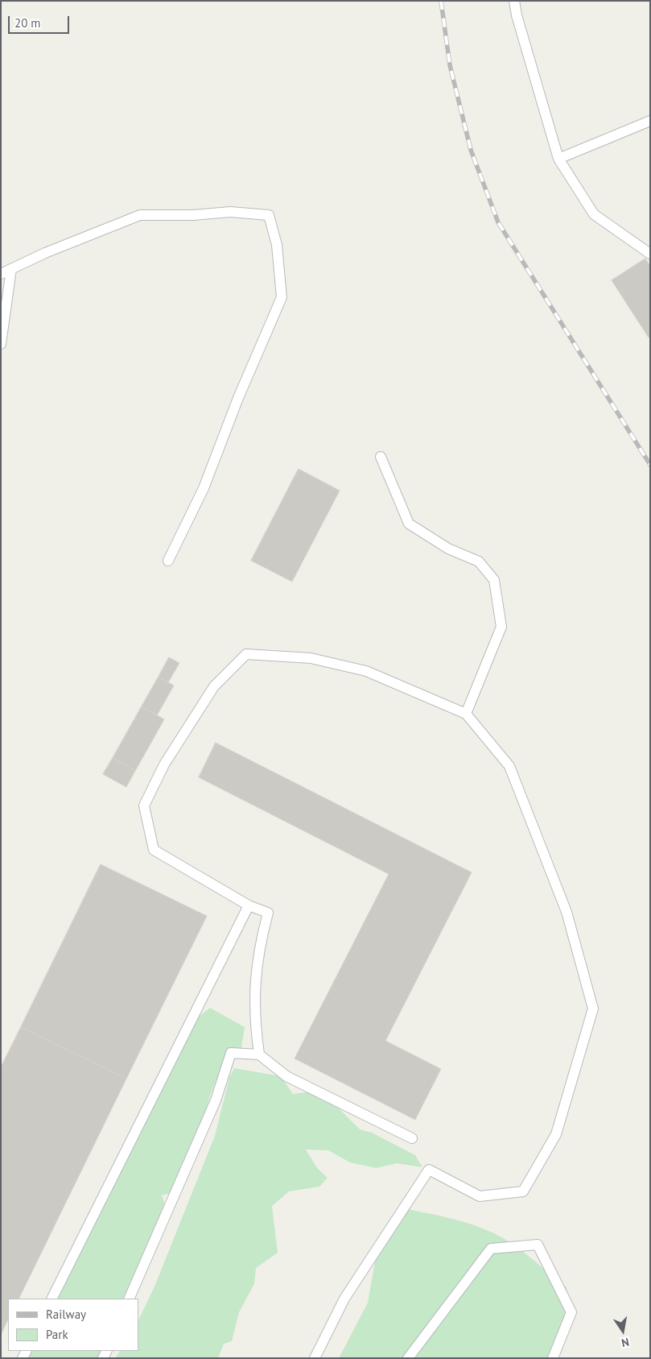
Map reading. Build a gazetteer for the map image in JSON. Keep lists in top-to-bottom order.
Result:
{
  "legend": ["Railway", "Park"],
  "scale_bar": "20 m",
  "north": "bottom"
}
